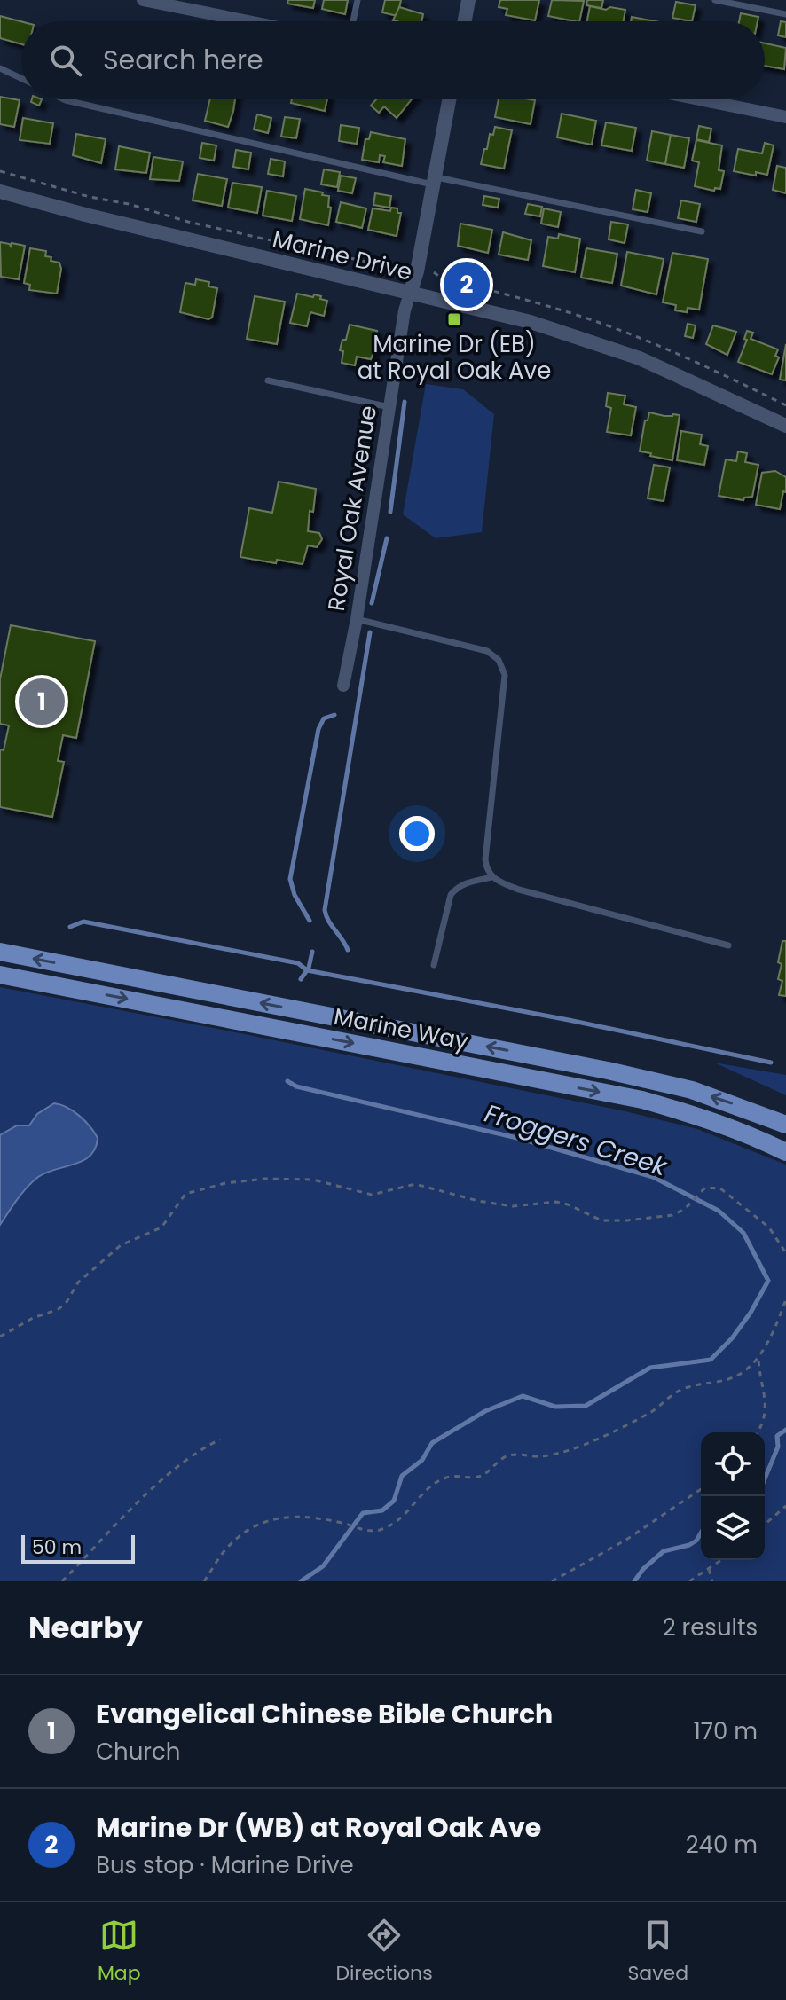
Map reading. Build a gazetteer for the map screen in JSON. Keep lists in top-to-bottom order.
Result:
{
  "streets": {
    "main road": ["Marine Way"],
    "street": ["Marine Drive", "Royal Oak Avenue"]
  },
  "crossings": [
    ["Marine Drive", "Royal Oak Avenue"]
  ],
  "water": ["Froggers Creek"],
  "places": {
    "transit": ["Marine Dr (EB) at Royal Oak Ave"]
  },
  "scale_bar": "50 m",
  "page": {
    "search": "Search here",
    "pins": ["2", "1"],
    "scale": "50 m",
    "heading": ["Nearby", "2 results"],
    "list": [
      {
        "mark": "1",
        "name": "Evangelical Chinese Bible Church",
        "note": "Church",
        "value": "170 m"
      },
      {
        "mark": "2",
        "name": "Marine Dr (WB) at Royal Oak Ave",
        "note": "Bus stop · Marine Drive",
        "value": "240 m"
      }
    ],
    "nav": ["Map", "Directions", "Saved"]
  }
}
